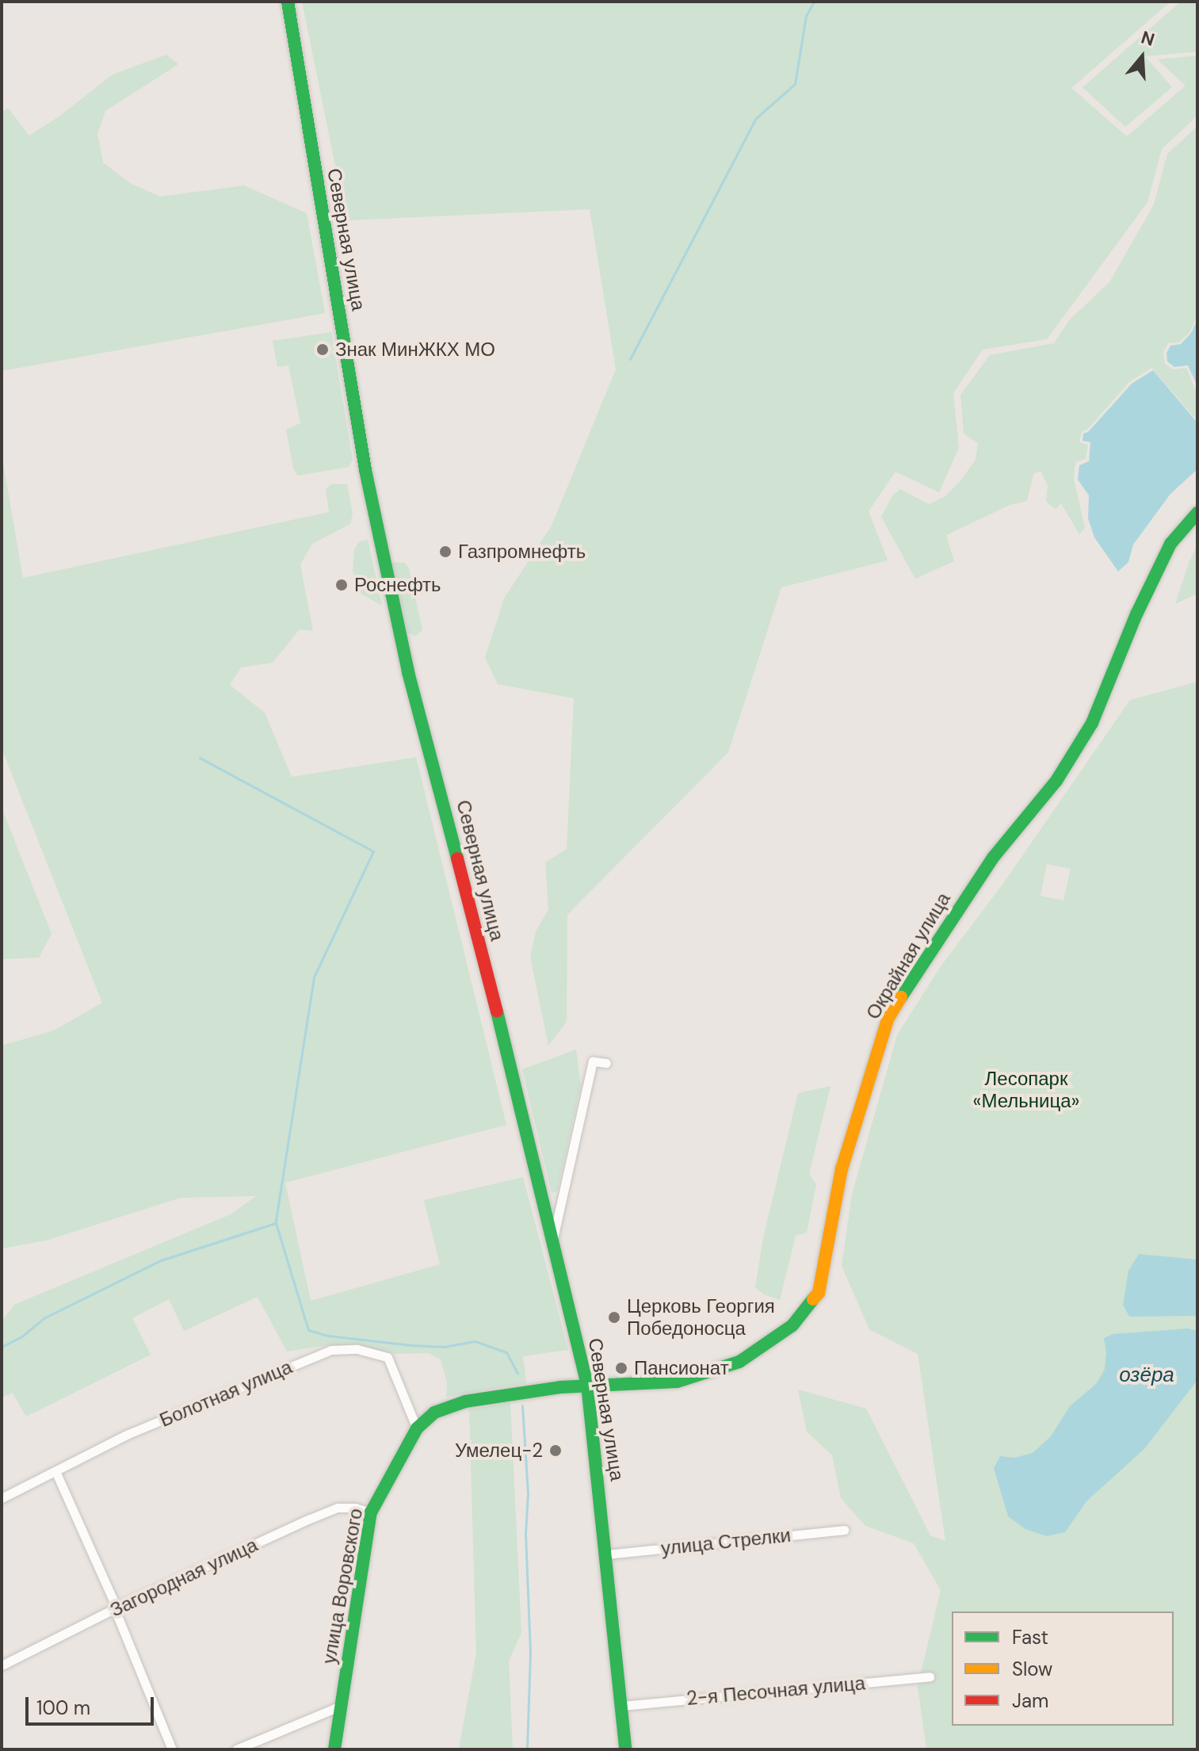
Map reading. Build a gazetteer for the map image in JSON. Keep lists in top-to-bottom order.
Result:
{
  "streets": {
    "main road": ["Северная улица", "Окрайная улица", "улица Воровского"],
    "street": [
      "Болотная улица",
      "улица Стрелки",
      "Загородная улица",
      "2-я Песочная улица"
    ]
  },
  "crossings": [
    ["Северная улица", "Окрайная улица"],
    ["Северная улица", "улица Стрелки"],
    ["Северная улица", "улица Воровского"],
    ["Северная улица", "2-я Песочная улица"],
    ["Окрайная улица", "улица Воровского"],
    ["Болотная улица", "улица Воровского"],
    ["Загородная улица", "улица Воровского"]
  ],
  "water": ["озёра"],
  "parks": ["Лесопарк «Мельница»"],
  "places": [
    "Знак МинЖКХ МО",
    "Газпромнефть",
    "Роснефть",
    "Церковь Георгия Победоносца",
    "Пансионат",
    "Умелец-2"
  ],
  "legend": ["Fast", "Slow", "Jam"],
  "scale_bar": "100 m",
  "north": "top"
}
